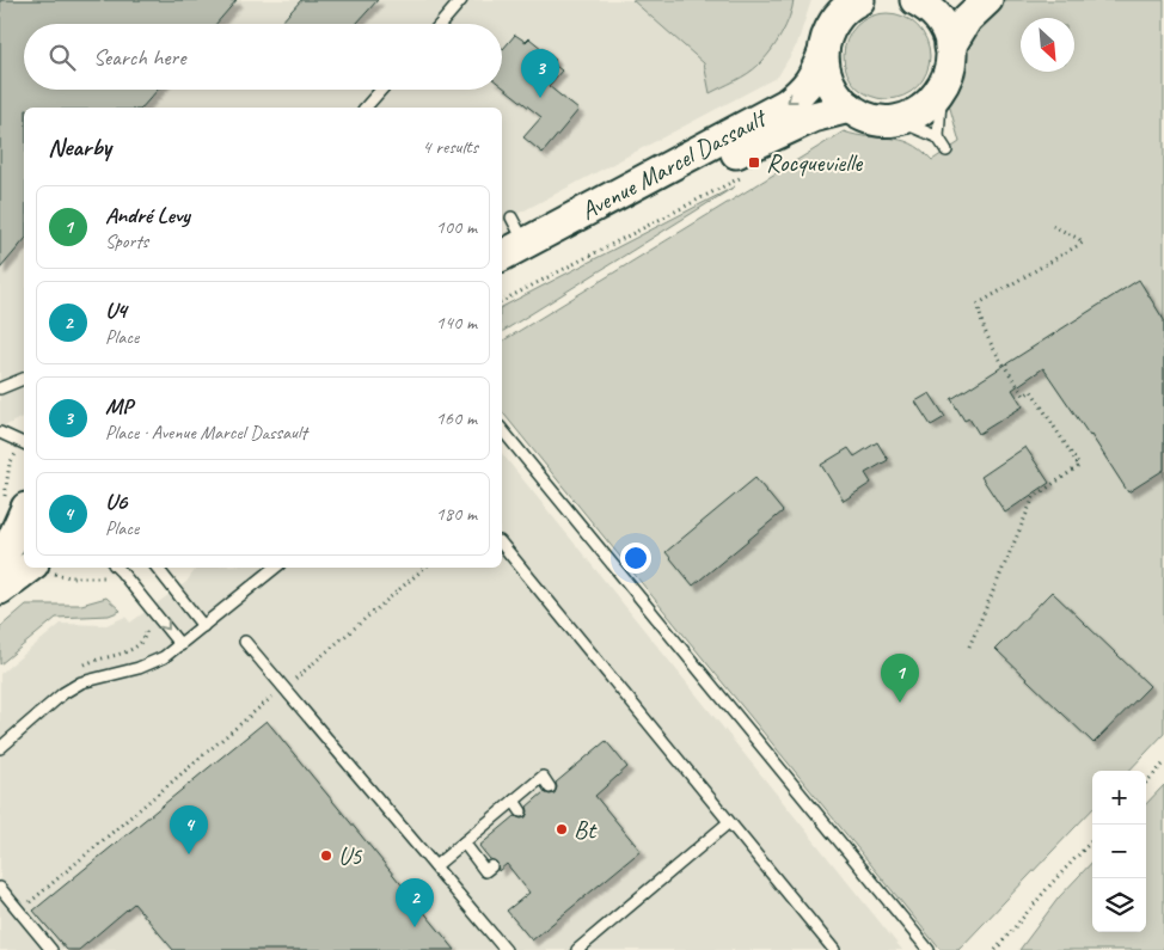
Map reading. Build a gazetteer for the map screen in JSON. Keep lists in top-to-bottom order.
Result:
{
  "streets": {
    "main road": ["Avenue Marcel Dassault"]
  },
  "places": {
    "transit": ["Rocquevielle"],
    "other": ["Bt", "U5"]
  },
  "north": "bottom right",
  "page": {
    "search": "Search here",
    "pins": [
      "3",
      "1",
      "4",
      "2"
    ],
    "heading": ["Nearby", "4 results"],
    "list": [
      {
        "mark": "1",
        "name": "André Levy",
        "note": "Sports",
        "value": "100 m"
      },
      {
        "mark": "2",
        "name": "U4",
        "note": "Place",
        "value": "140 m"
      },
      {
        "mark": "3",
        "name": "MP",
        "note": "Place · Avenue Marcel Dassault",
        "value": "160 m"
      },
      {
        "mark": "4",
        "name": "U6",
        "note": "Place",
        "value": "180 m"
      }
    ],
    "map_buttons": ["+", "−"]
  }
}
